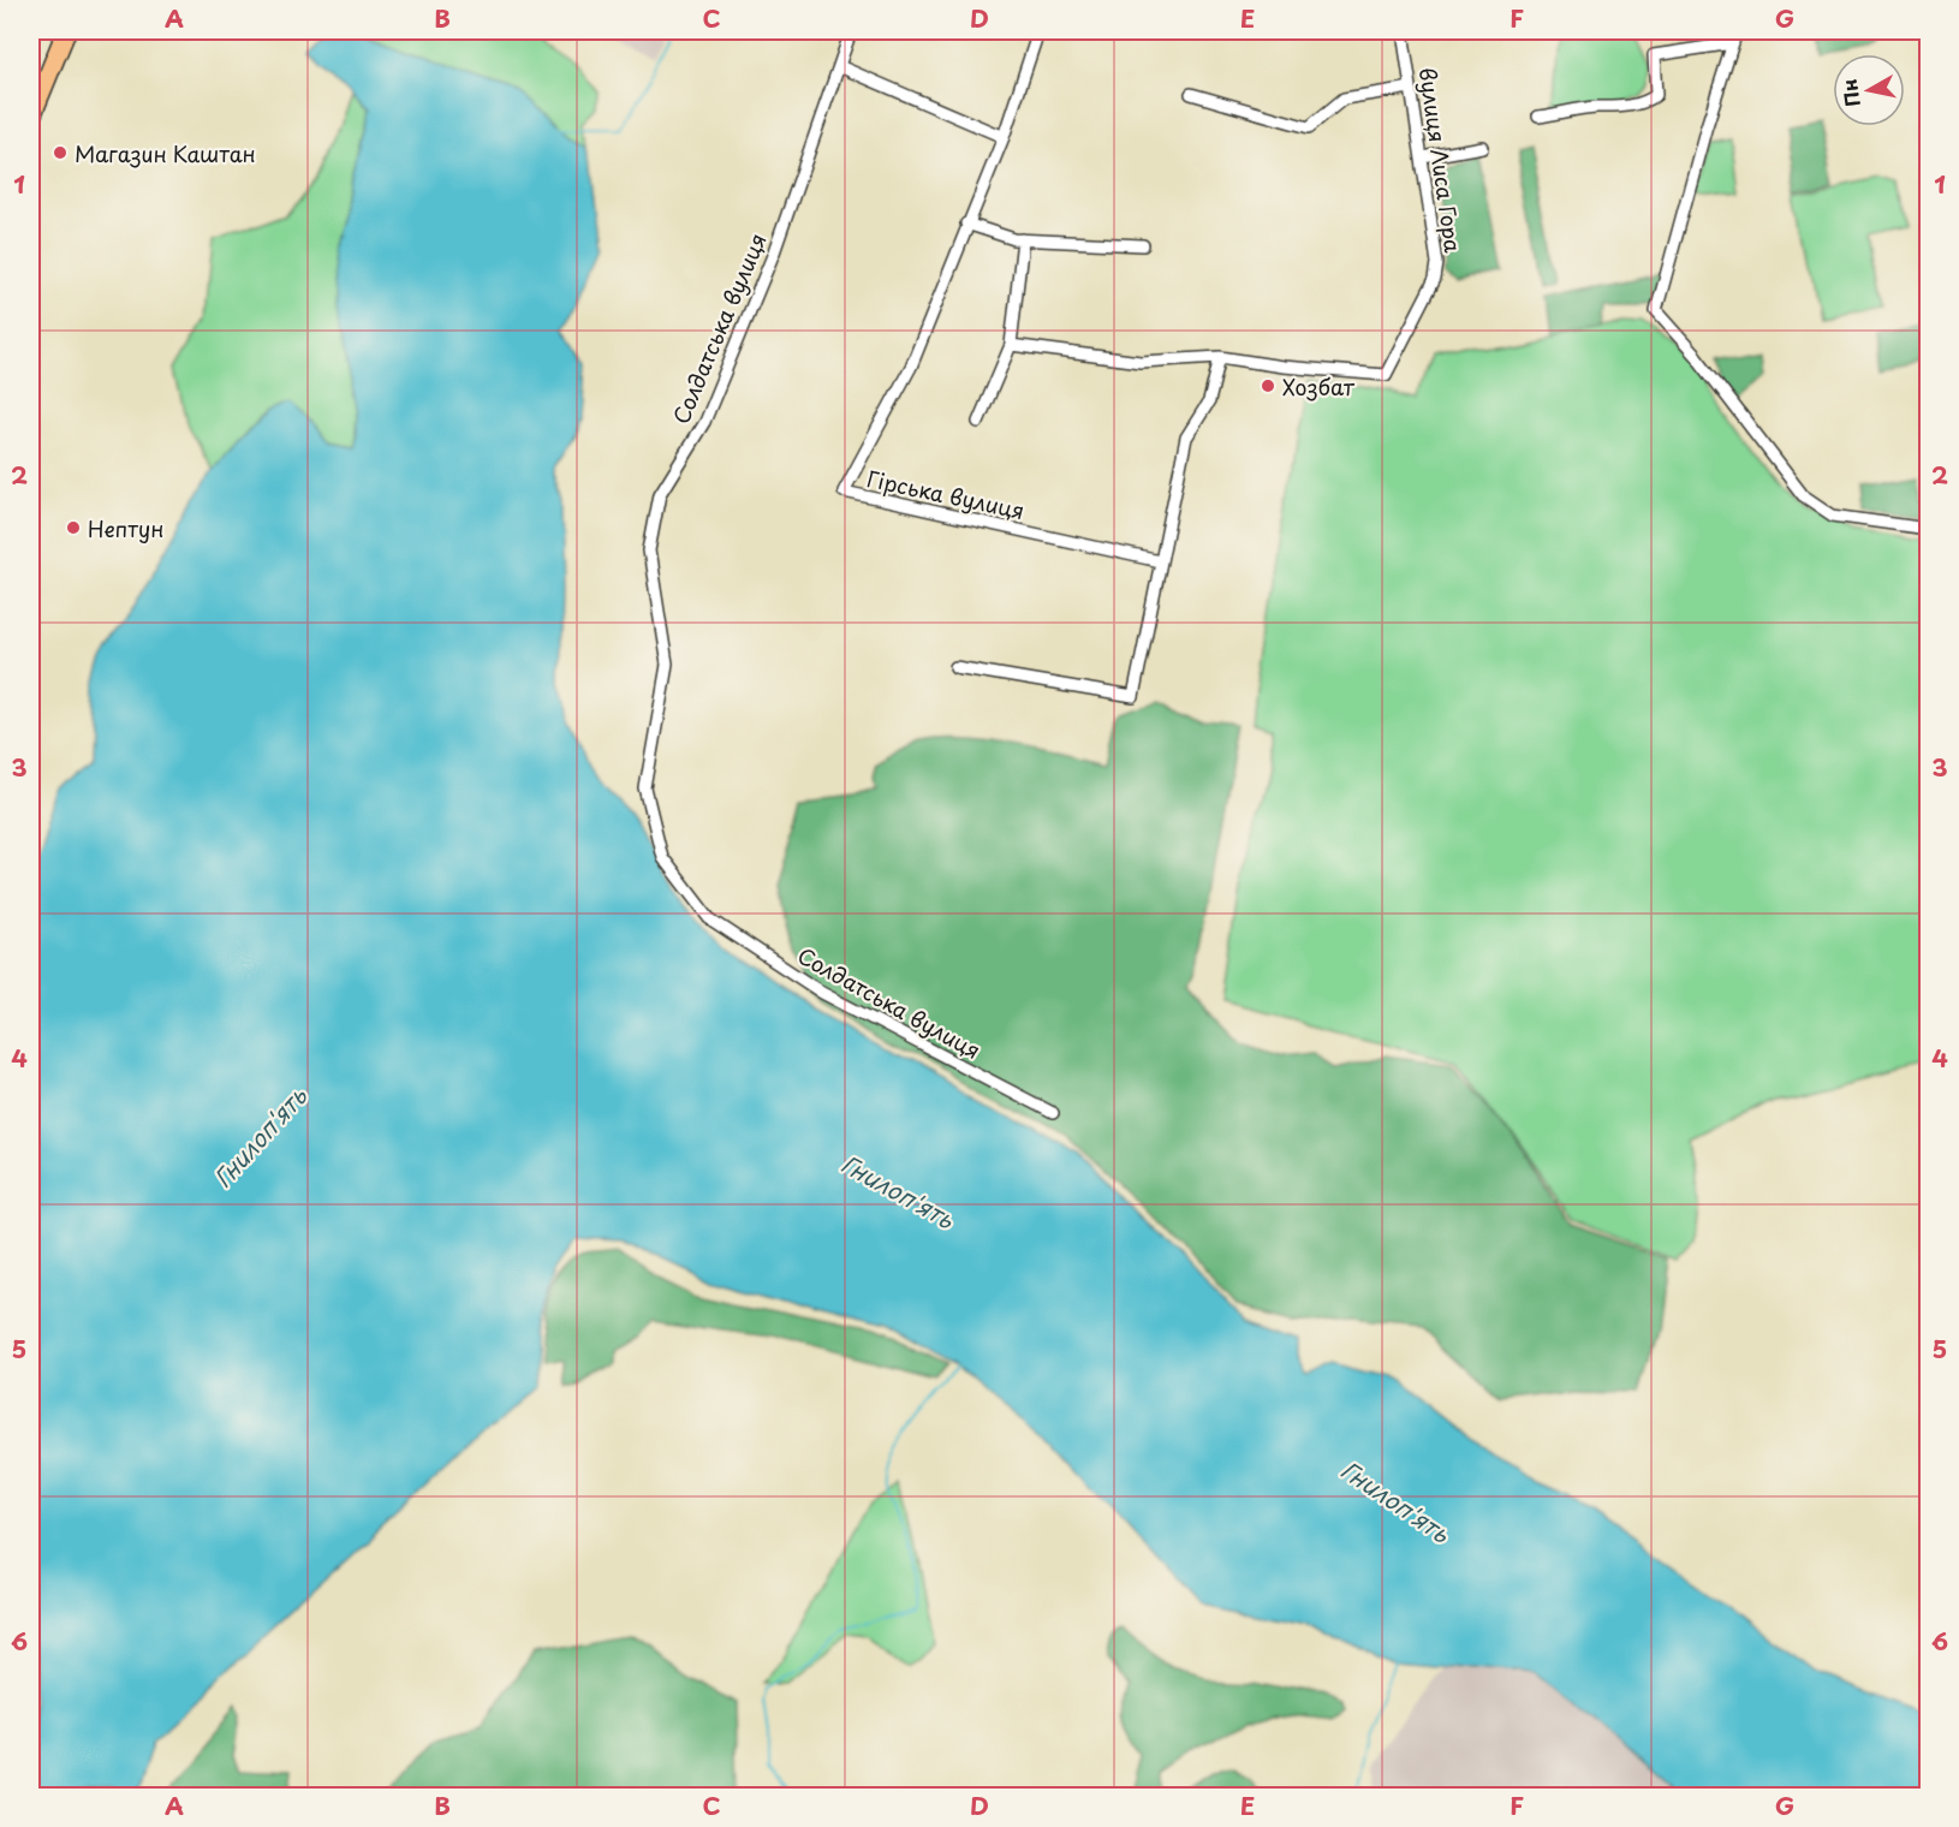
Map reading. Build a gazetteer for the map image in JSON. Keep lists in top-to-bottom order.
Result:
{
  "streets": {
    "street": ["вулиця Лиса Гора", "Солдатська вулиця", "Гірська вулиця"]
  },
  "water": ["Гнилоп'ять"],
  "places": ["Магазин Каштан", "Хозбат", "Нептун"],
  "north": "left",
  "grid": {
    "columns": [
      "A",
      "B",
      "C",
      "D",
      "E",
      "F",
      "G"
    ],
    "rows": [
      "1",
      "2",
      "3",
      "4",
      "5",
      "6"
    ]
  }
}
